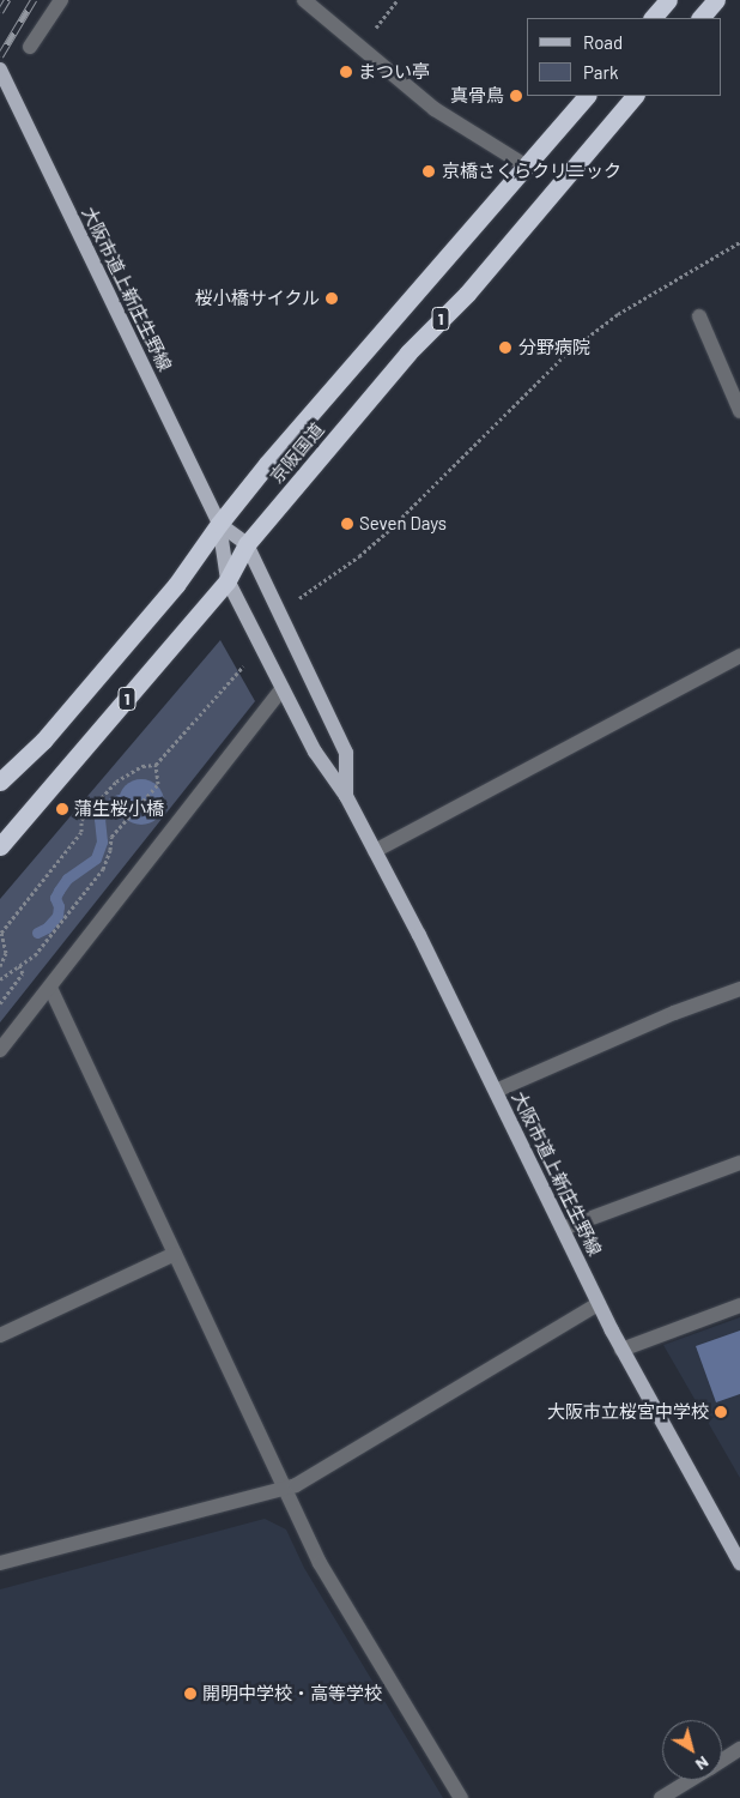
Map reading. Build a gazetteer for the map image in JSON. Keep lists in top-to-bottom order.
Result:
{
  "streets": {
    "highway": ["1", "京阪国道"],
    "main road": ["大阪市道上新庄生野線"]
  },
  "crossings": [
    ["大阪市道上新庄生野線", "京阪国道"]
  ],
  "places": [
    "まつい亭",
    "真骨鳥",
    "京橋さくらクリニック",
    "桜小橋サイクル",
    "分野病院",
    "Seven Days",
    "蒲生桜小橋",
    "大阪市立桜宮中学校",
    "開明中学校・高等学校"
  ],
  "legend": ["Road", "Park"],
  "north": "bottom right"
}
